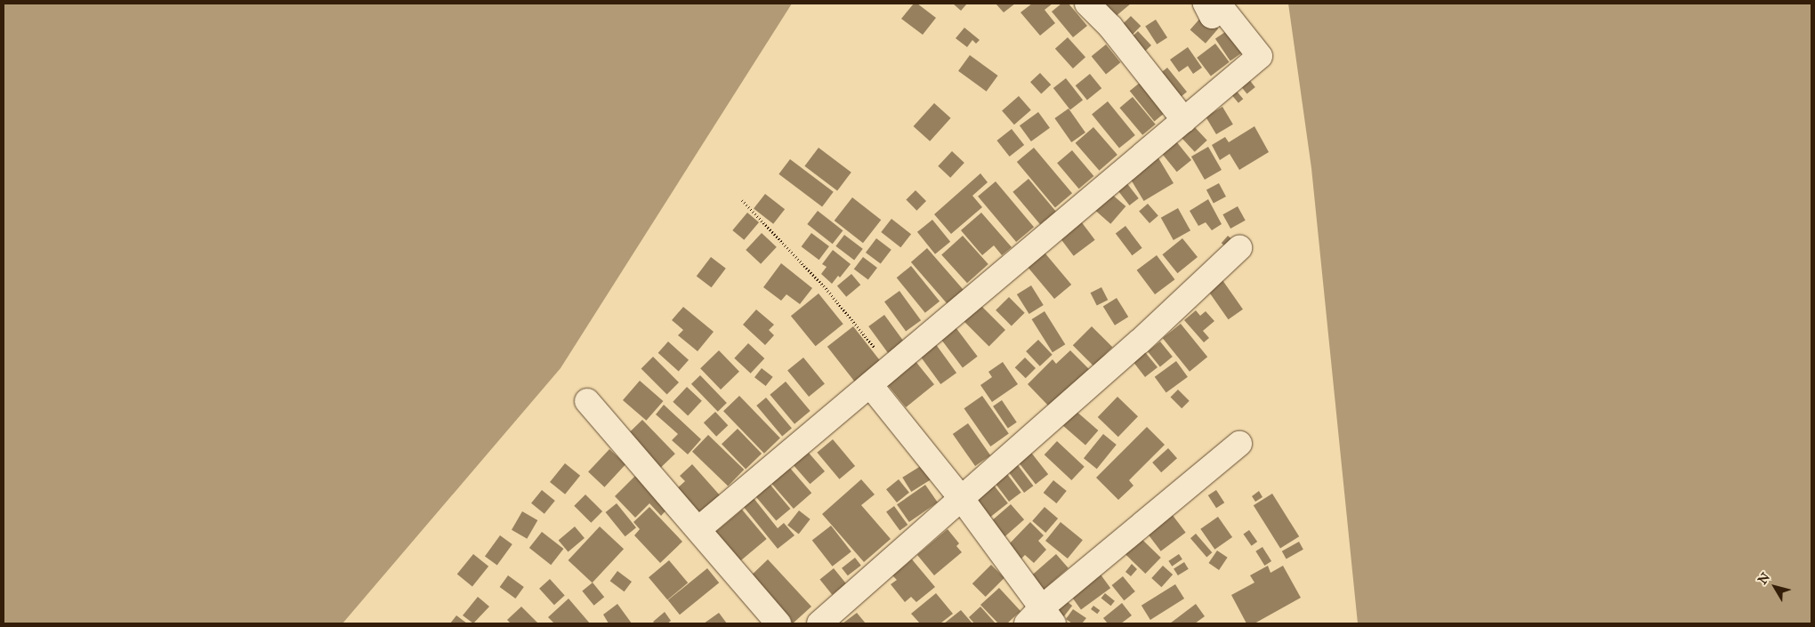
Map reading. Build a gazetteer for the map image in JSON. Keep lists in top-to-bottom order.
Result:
{
  "north": "top left"
}
